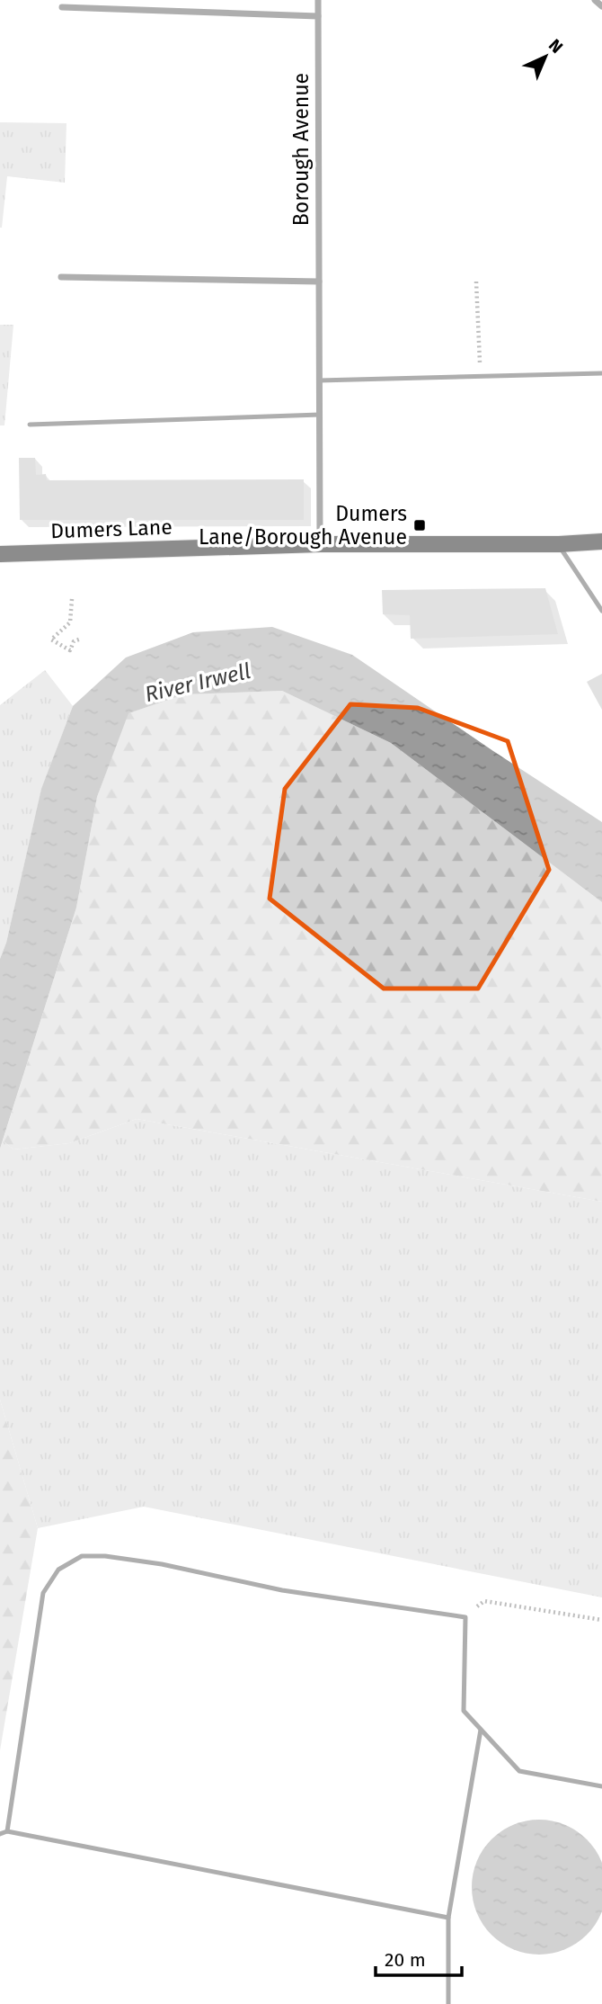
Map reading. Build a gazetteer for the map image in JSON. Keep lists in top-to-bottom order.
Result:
{
  "streets": {
    "main road": ["Dumers Lane"],
    "street": ["Borough Avenue"]
  },
  "crossings": [
    ["Borough Avenue", "Dumers Lane"]
  ],
  "water": ["River Irwell"],
  "places": {
    "transit": ["Dumers Lane/Borough Avenue"]
  },
  "scale_bar": "20 m",
  "north": "top right"
}
